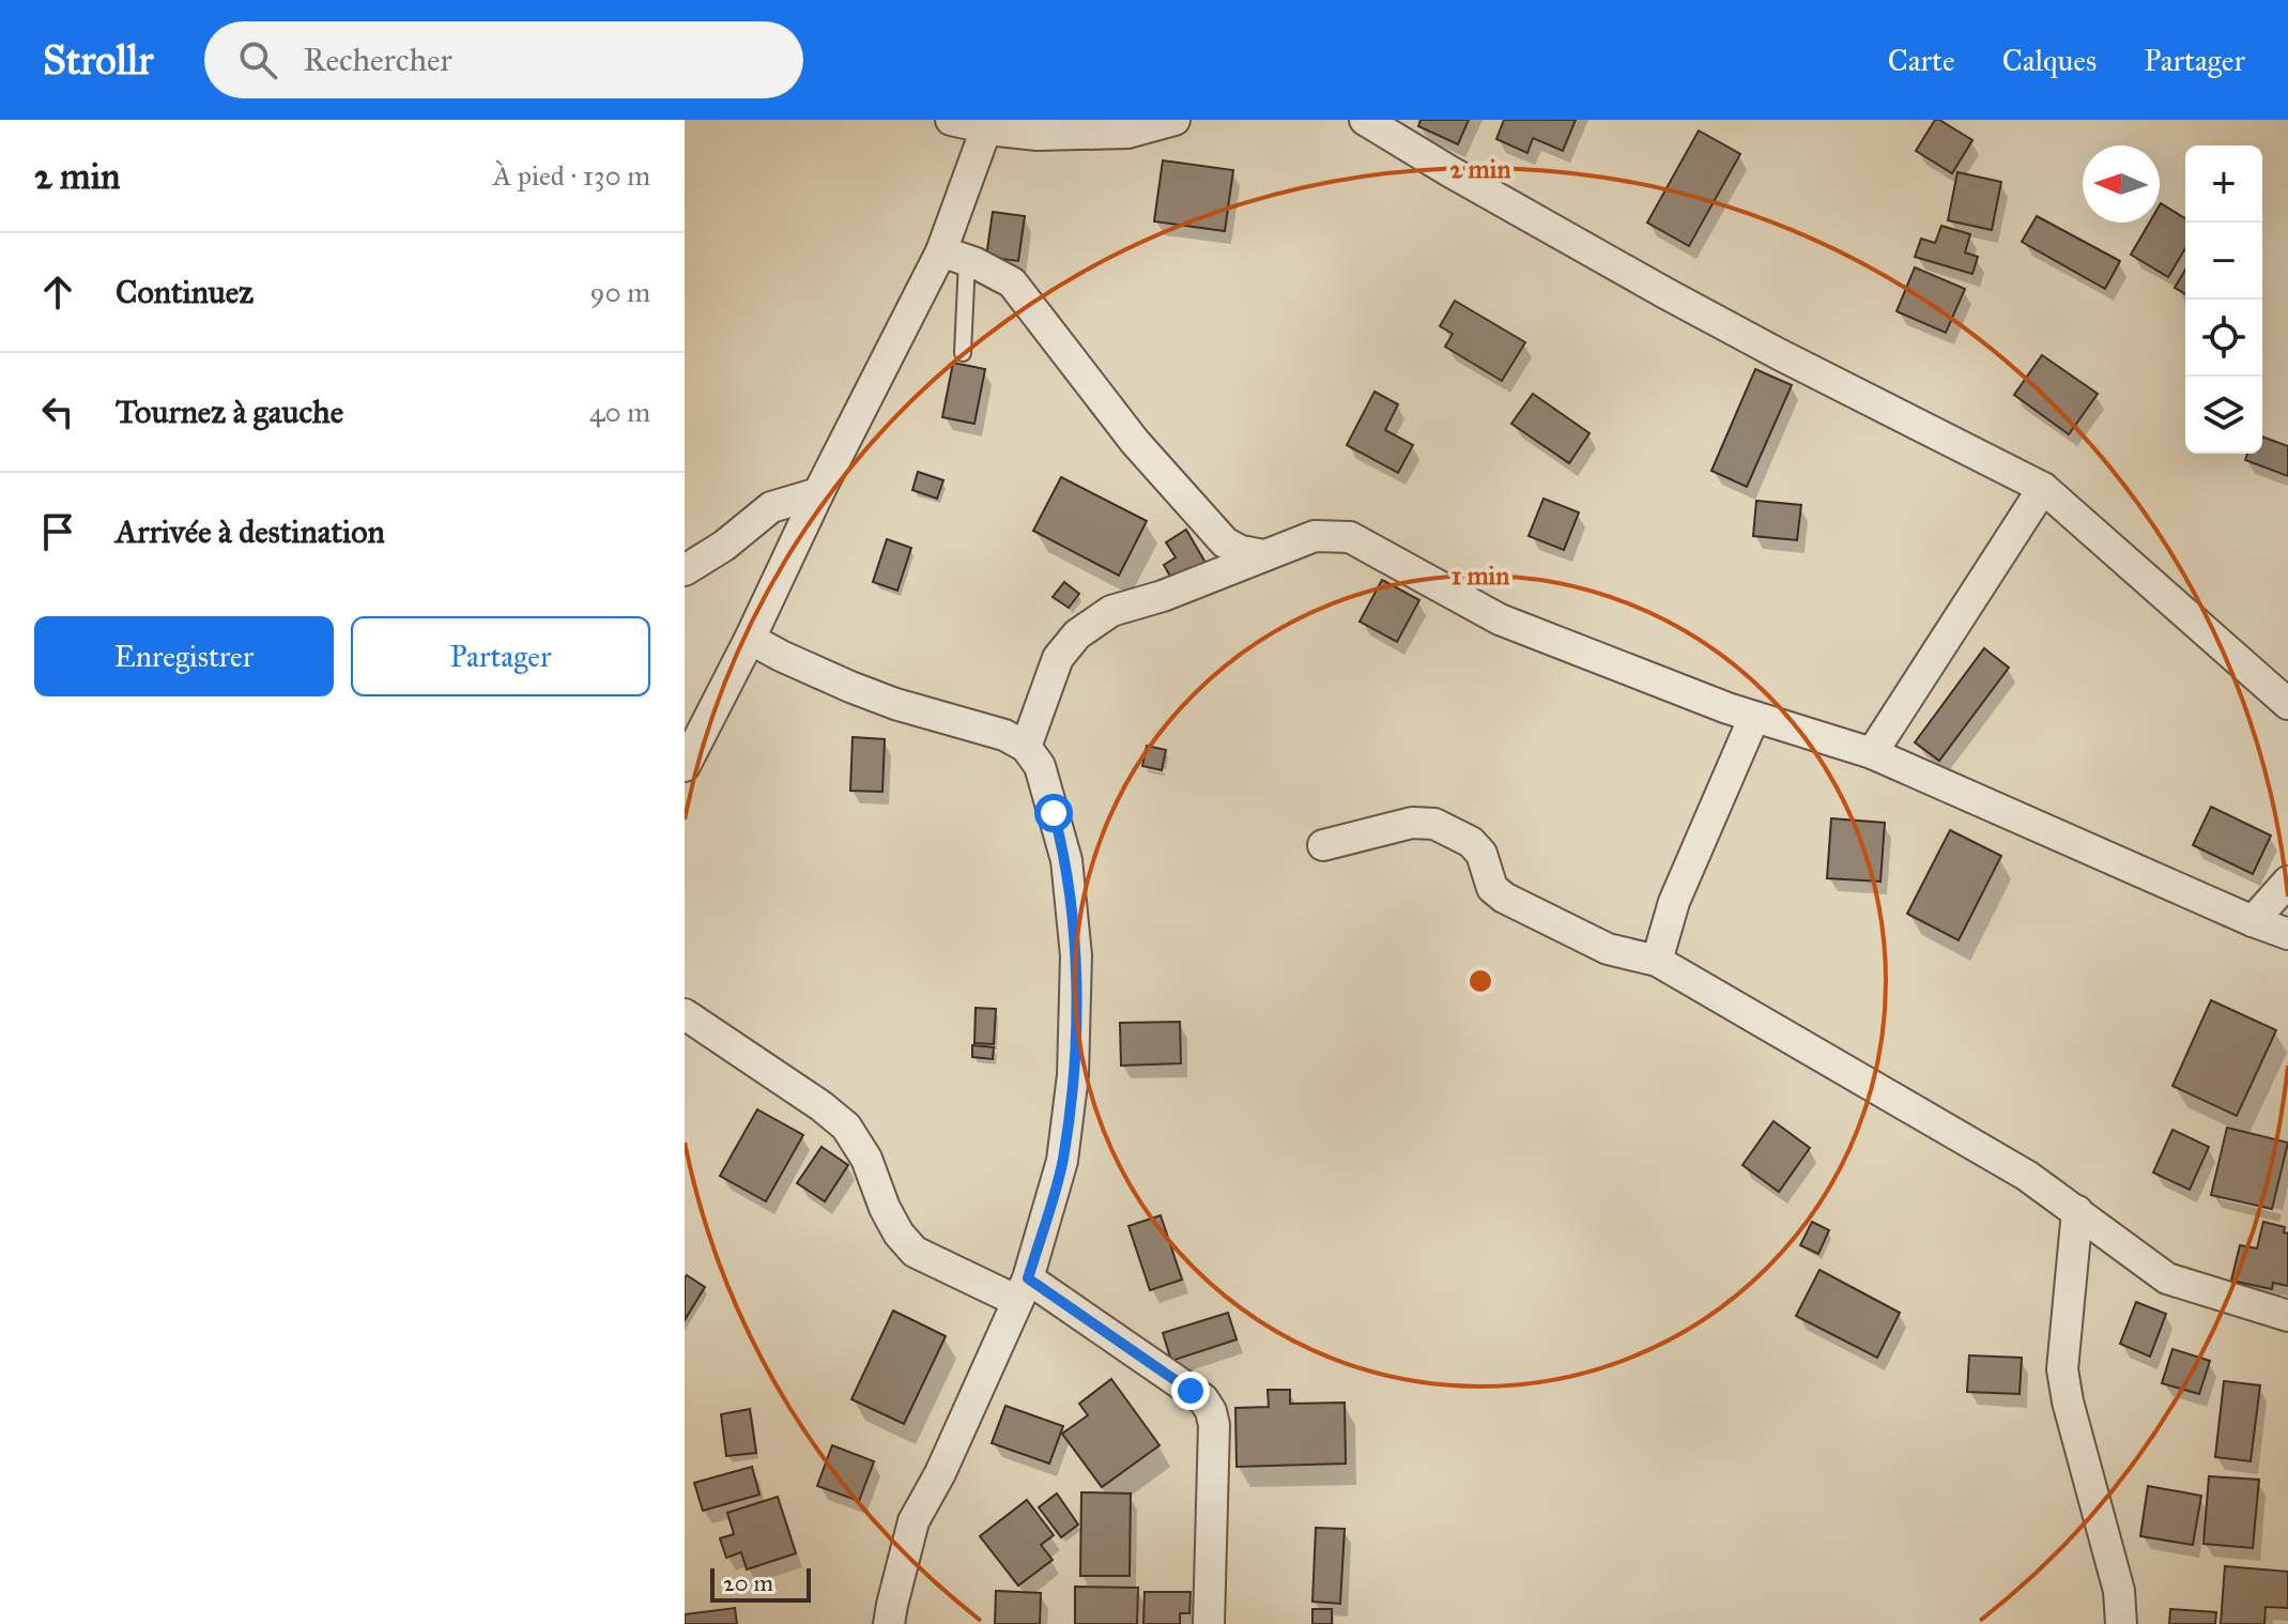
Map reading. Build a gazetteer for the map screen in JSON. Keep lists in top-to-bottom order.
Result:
{
  "scale_bar": "20 m",
  "north": "left",
  "page": {
    "header": "Strollr",
    "search": "Rechercher",
    "nav": ["Carte", "Calques", "Partager"],
    "heading": ["2 min", "À pied · 130 m"],
    "map_buttons": ["+", "−"],
    "list": [
      ["Continuez", "90 m"],
      ["Tournez à gauche", "40 m"],
      "Arrivée à destination"
    ],
    "buttons": ["Enregistrer", "Partager"],
    "scale": "20 m"
  },
  "rings": ["2 min", "1 min"]
}
